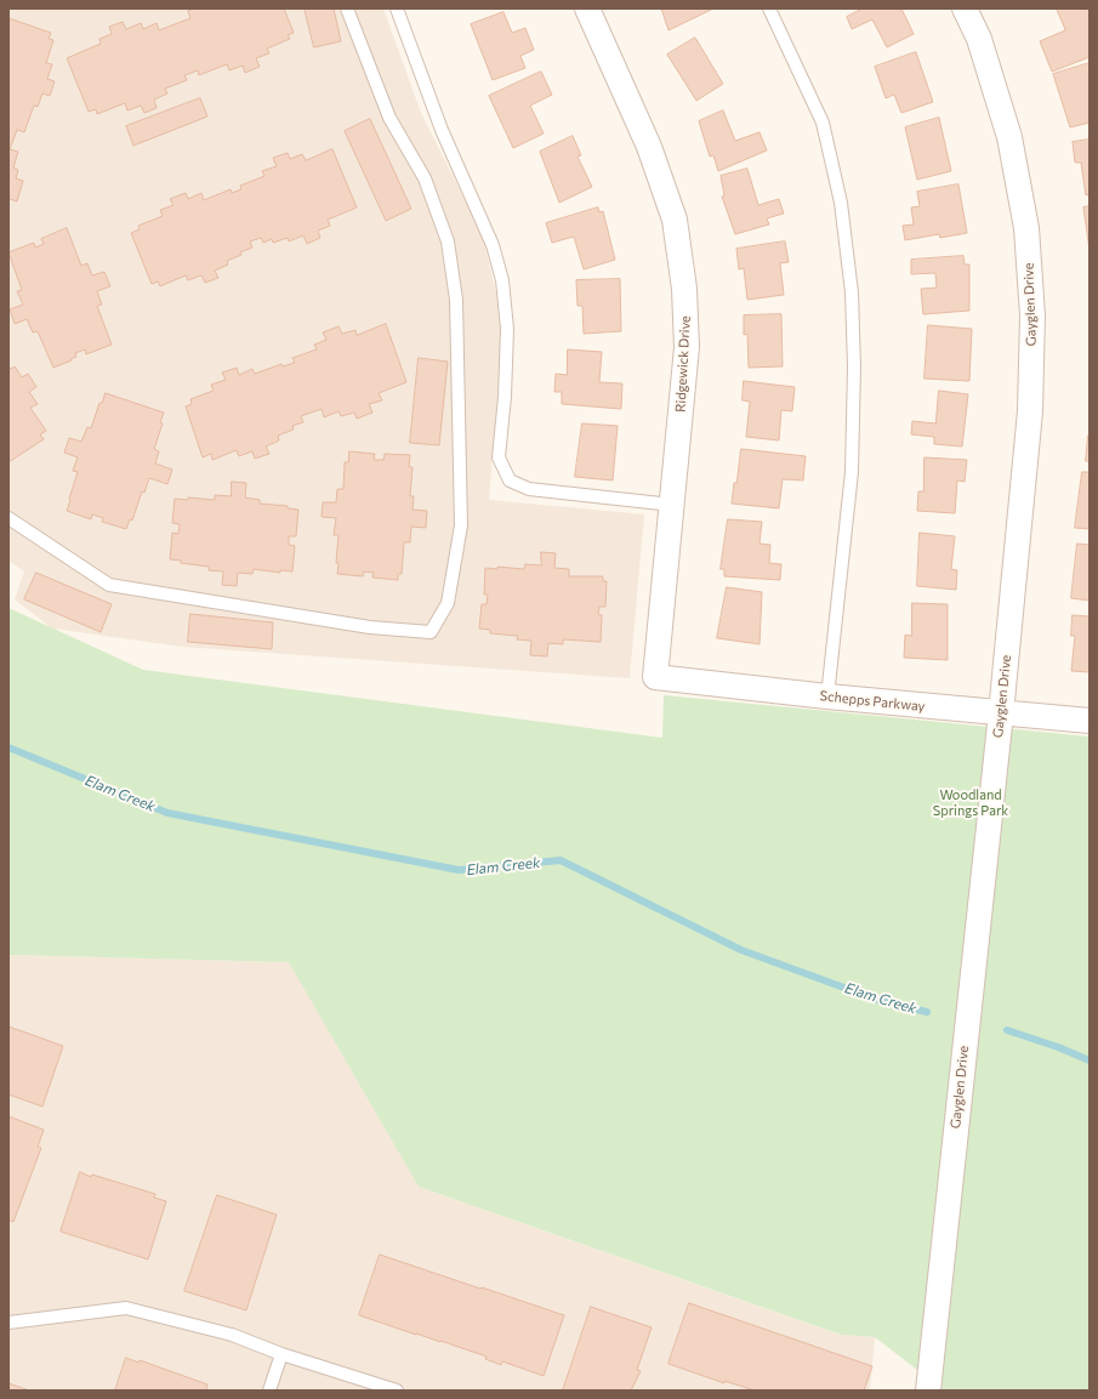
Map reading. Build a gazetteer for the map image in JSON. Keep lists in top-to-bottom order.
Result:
{
  "streets": {
    "street": ["Gayglen Drive", "Ridgewick Drive", "Schepps Parkway"]
  },
  "crossings": [
    ["Gayglen Drive", "Schepps Parkway"],
    ["Ridgewick Drive", "Schepps Parkway"]
  ],
  "water": ["Elam Creek"],
  "parks": ["Woodland Springs Park"]
}
